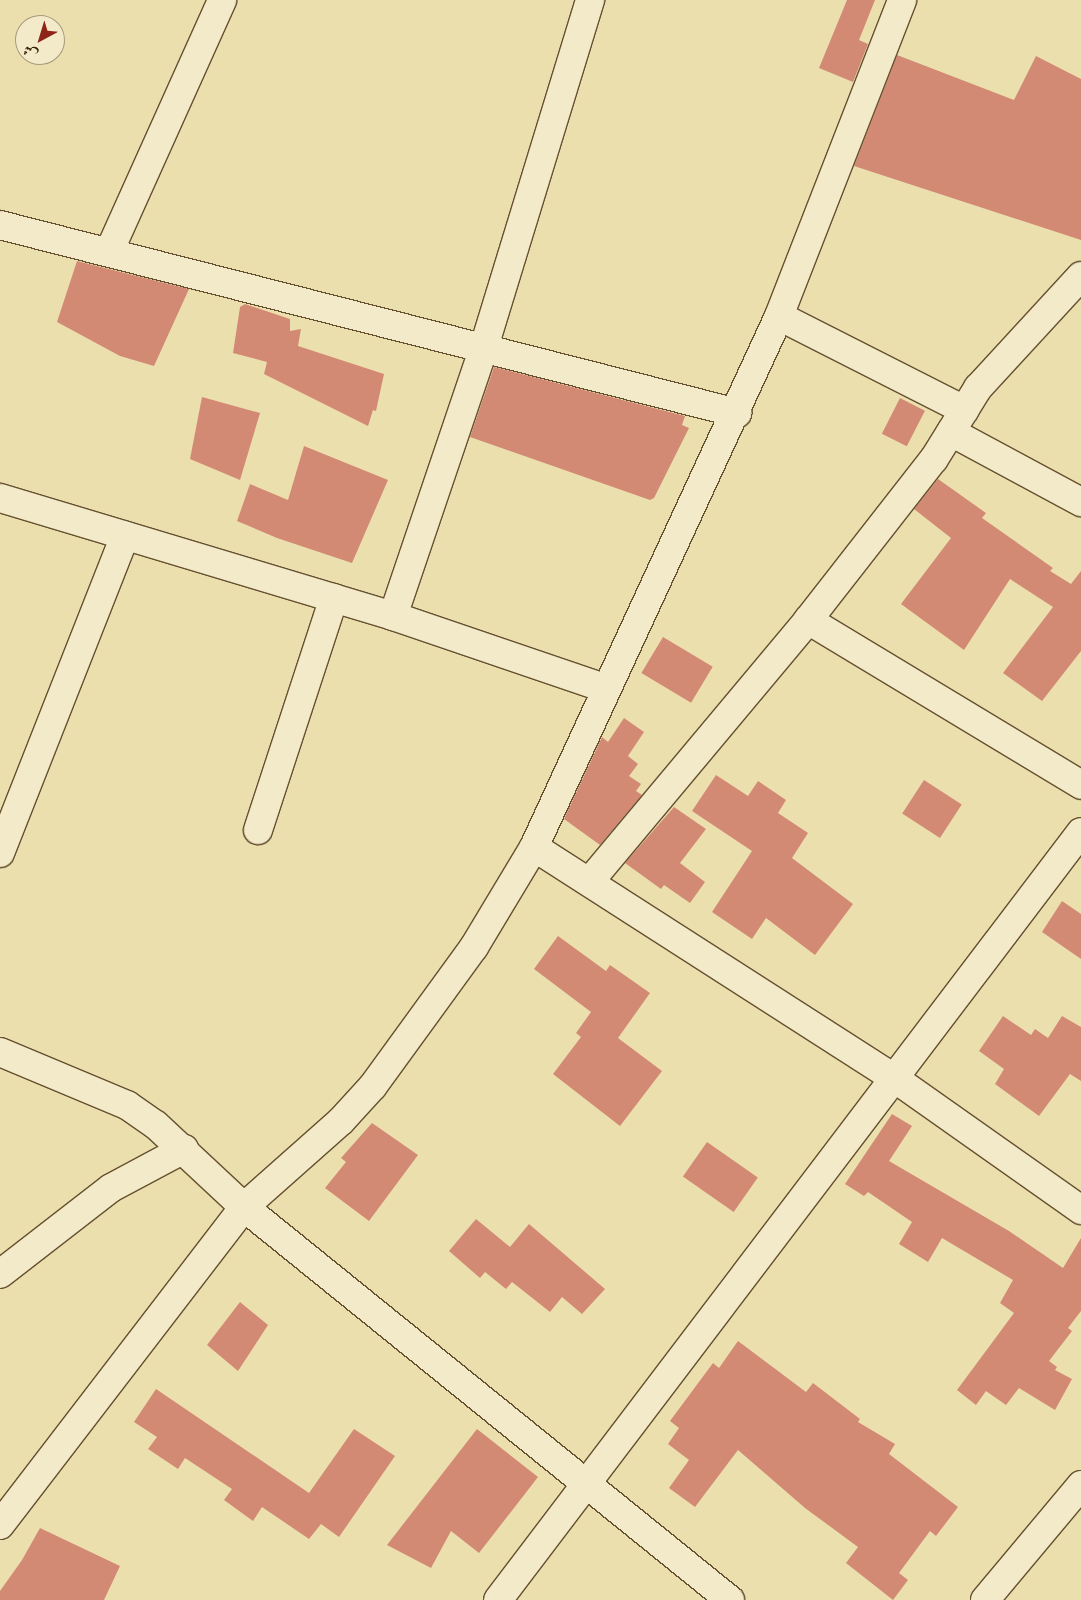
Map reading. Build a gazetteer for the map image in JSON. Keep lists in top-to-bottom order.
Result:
{
  "north": "bottom left"
}
